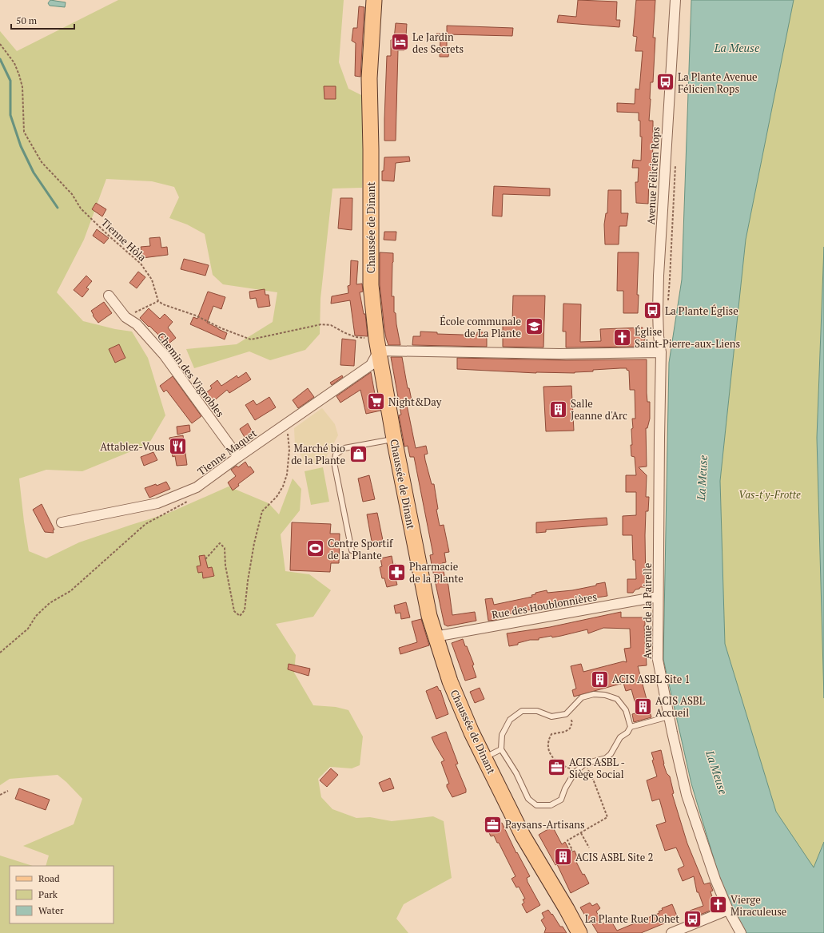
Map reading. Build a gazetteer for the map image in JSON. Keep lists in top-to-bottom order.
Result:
{
  "streets": {
    "main road": ["Chaussée de Dinant"],
    "street": [
      "Avenue Félicien Rops",
      "Chemin des Vignobles",
      "Tienne Maquet",
      "Rue des Houblonnières",
      "Avenue de la Pairelle"
    ],
    "path": ["Tienne Hôla"]
  },
  "crossings": [
    ["Avenue Félicien Rops", "Avenue de la Pairelle"],
    ["Chaussée de Dinant", "Tienne Maquet"],
    ["Chaussée de Dinant", "Rue des Houblonnières"],
    ["Chemin des Vignobles", "Tienne Maquet"],
    ["Rue des Houblonnières", "Avenue de la Pairelle"]
  ],
  "water": ["La Meuse"],
  "parks": ["Vas-t'y-Frotte"],
  "places": {
    "hotel": ["Le Jardin des Secrets"],
    "bus stop": ["La Plante Avenue Félicien Rops", "La Plante Église", "La Plante Rue Dohet"],
    "school or university": ["École communale de La Plante"],
    "church": ["Église Saint-Pierre-aux-Liens", "Vierge Miraculeuse"],
    "supermarket": ["Night&Day"],
    "building": [
      "Salle Jeanne d'Arc",
      "ACIS ASBL Site 1",
      "ACIS ASBL Accueil",
      "ACIS ASBL Site 2"
    ],
    "restaurant": ["Attablez-Vous"],
    "shop": ["Marché bio de la Plante"],
    "sports": ["Centre Sportif de la Plante"],
    "pharmacy": ["Pharmacie de la Plante"],
    "office": ["ACIS ASBL - Siège Social", "Paysans-Artisans"]
  },
  "legend": ["Road", "Park", "Water"],
  "scale_bar": "50 m"
}
